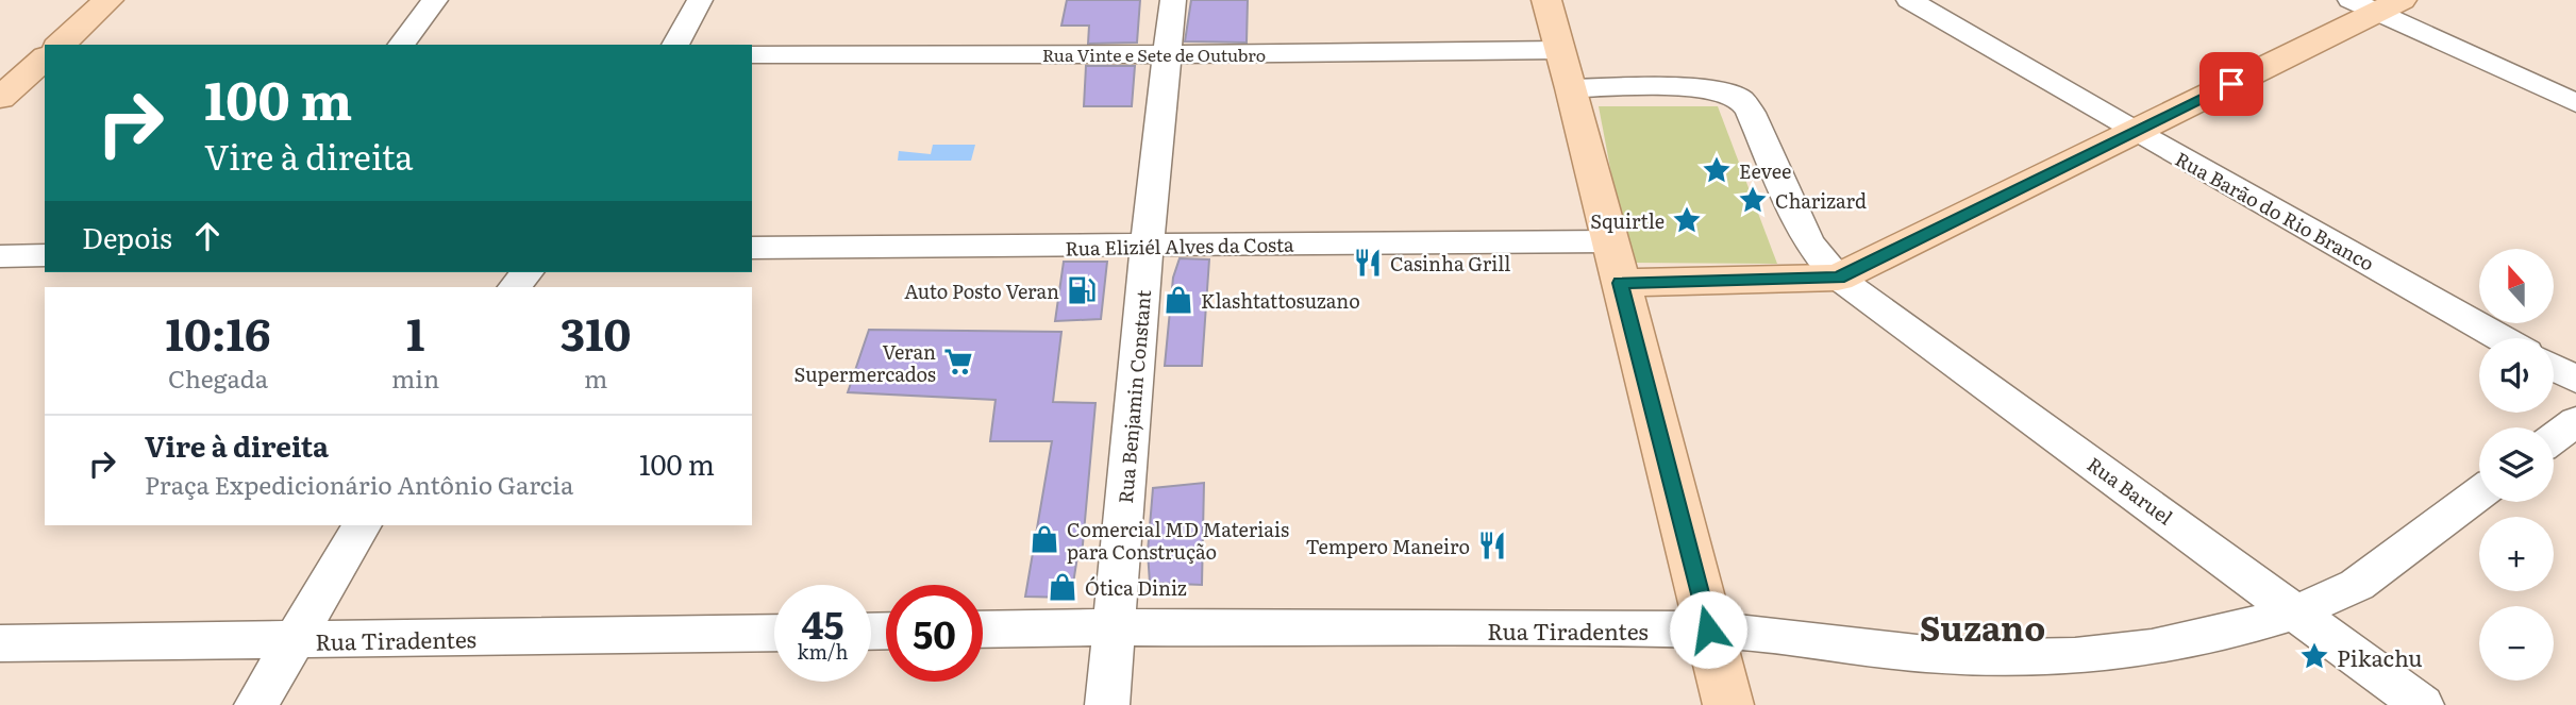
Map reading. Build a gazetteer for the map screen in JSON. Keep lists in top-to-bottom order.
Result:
{
  "streets": {
    "street": [
      "Rua Vinte e Sete de Outubro",
      "Rua Barão do Rio Branco",
      "Rua Eliziél Alves da Costa",
      "Rua Benjamin Constant",
      "Rua Baruel",
      "Rua Tiradentes"
    ]
  },
  "crossings": [
    ["Rua Vinte e Sete de Outubro", "Rua Benjamin Constant"],
    ["Rua Eliziél Alves da Costa", "Rua Benjamin Constant"],
    ["Rua Benjamin Constant", "Rua Tiradentes"],
    ["Rua Baruel", "Rua Tiradentes"]
  ],
  "districts": ["Suzano"],
  "places": {
    "place": [
      "Eevee",
      "Charizard",
      "Squirtle",
      "Pikachu"
    ],
    "restaurant": ["Casinha Grill", "Tempero Maneiro"],
    "fuel station": ["Auto Posto Veran"],
    "shop": ["Klashtattosuzano", "Comercial MD Materiais para Construção", "Ótica Diniz"],
    "supermarket": ["Veran Supermercados"]
  },
  "north": "top",
  "page": {
    "turn": ["100 m", "Vire à direita"],
    "then": "Depois",
    "map_buttons": ["+", "−"],
    "eta": [
      "10:16",
      "Chegada",
      "1",
      "min",
      "310",
      "m"
    ],
    "list": [
      {
        "name": "Vire à direita",
        "note": "Praça Expedicionário Antônio Garcia",
        "value": "100 m"
      }
    ],
    "speed": "45 km/h",
    "limit": "50"
  }
}
